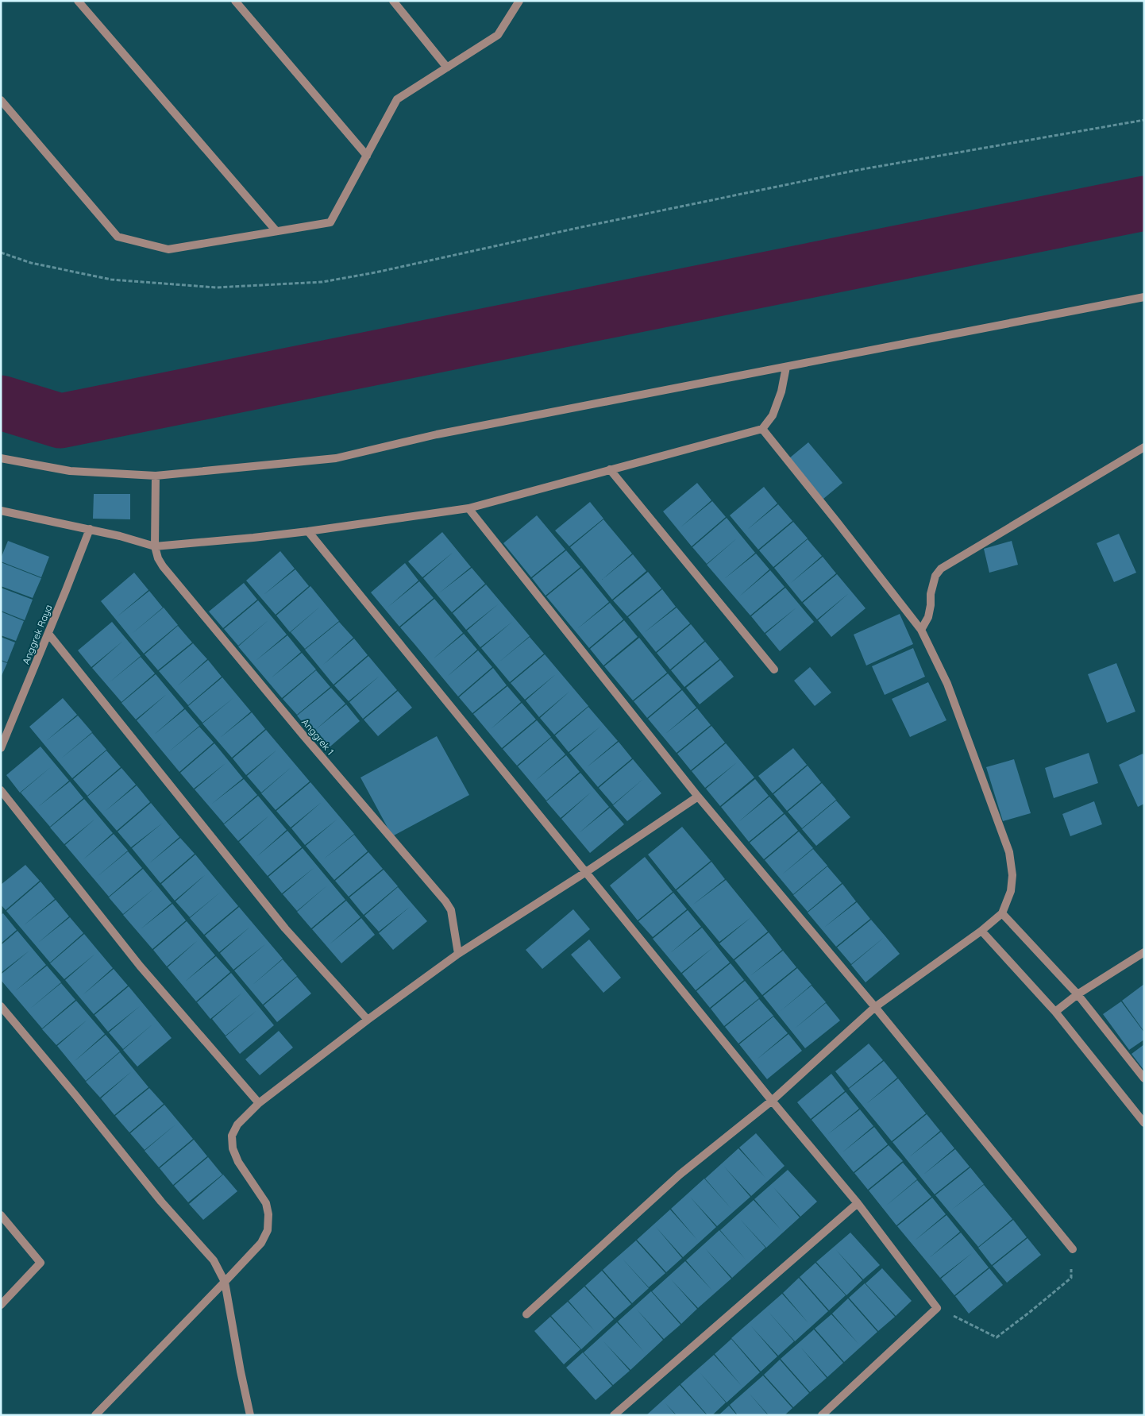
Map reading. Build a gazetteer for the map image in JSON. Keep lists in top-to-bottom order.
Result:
{
  "streets": {
    "street": ["Anggrek Raya", "Anggrek 1"]
  }
}
